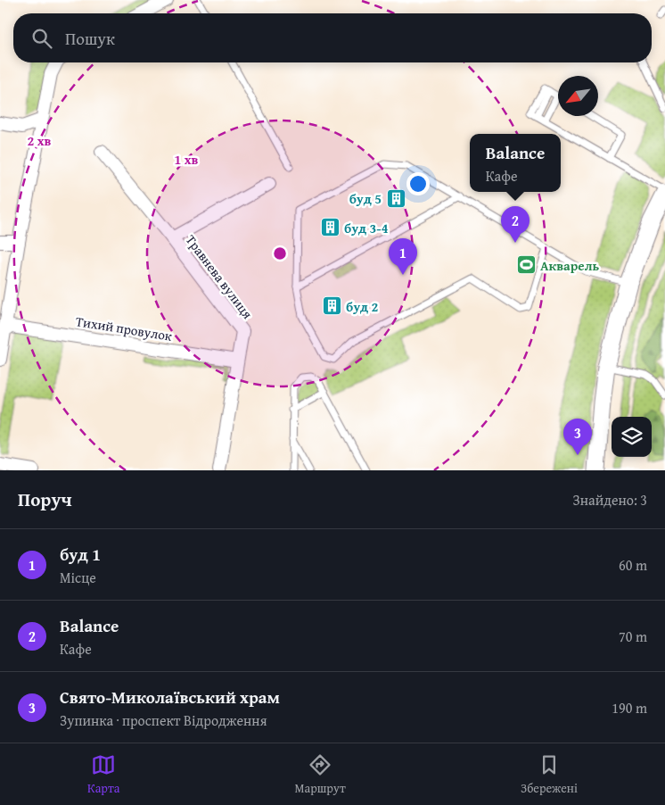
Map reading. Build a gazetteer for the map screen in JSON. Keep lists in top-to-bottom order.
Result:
{
  "streets": {
    "street": ["Травнева вулиця", "Тихий провулок"]
  },
  "crossings": [
    ["Травнева вулиця", "Тихий провулок"]
  ],
  "places": {
    "building": ["буд 5", "буд 3-4", "буд 2"],
    "sports": ["Акварель"]
  },
  "north": "bottom left",
  "page": {
    "search": "Пошук",
    "popup": ["Balance", "Кафе"],
    "pins": ["2", "1", "3"],
    "heading": ["Поруч", "Знайдено: 3"],
    "list": [
      {
        "mark": "1",
        "name": "буд 1",
        "note": "Місце",
        "value": "60 m"
      },
      {
        "mark": "2",
        "name": "Balance",
        "note": "Кафе",
        "value": "70 m"
      },
      {
        "mark": "3",
        "name": "Свято-Миколаївський храм",
        "note": "Зупинка · проспект Відродження",
        "value": "190 m"
      }
    ],
    "nav": ["Карта", "Маршрут", "Збережені"]
  },
  "rings": ["2 хв", "1 хв"]
}
